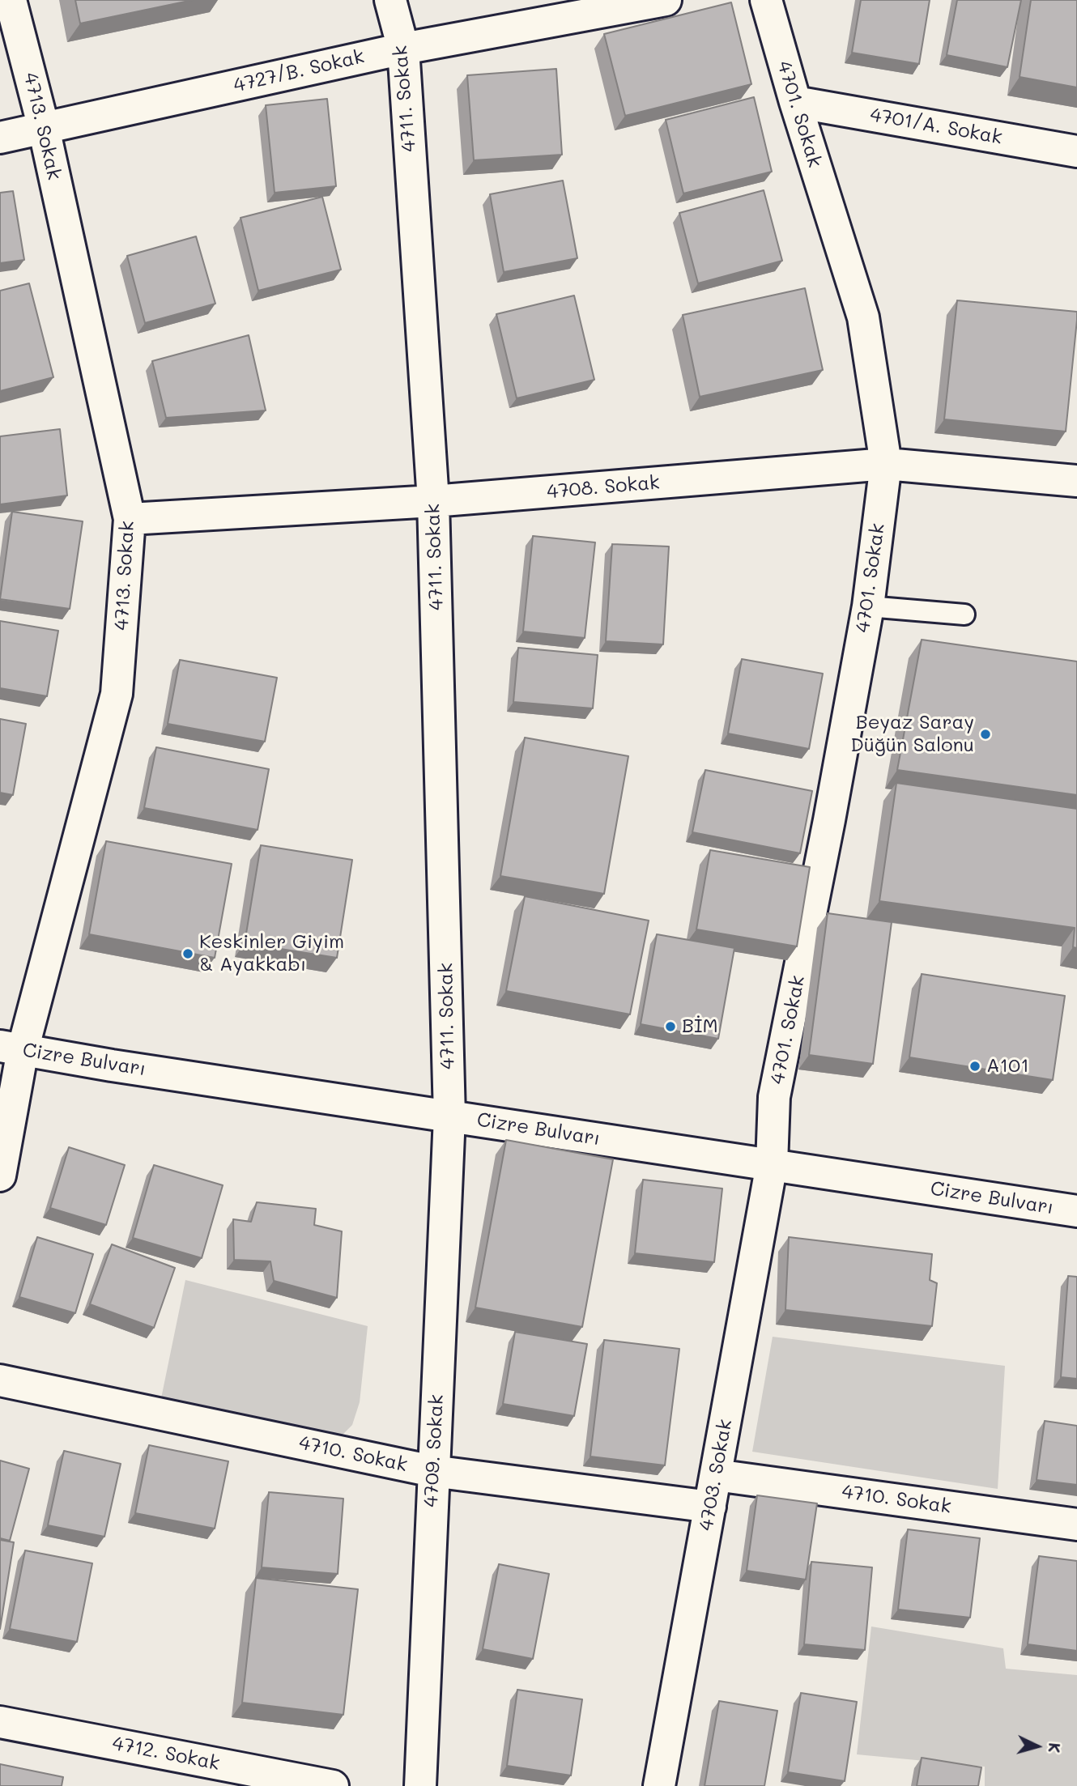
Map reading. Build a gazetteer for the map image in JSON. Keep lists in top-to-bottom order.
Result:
{
  "streets": {
    "street": [
      "4727/B. Sokak",
      "4711. Sokak",
      "4701. Sokak",
      "4713. Sokak",
      "4701/A. Sokak",
      "4708. Sokak",
      "Cizre Bulvarı",
      "4709. Sokak",
      "4710. Sokak",
      "4703. Sokak",
      "4712. Sokak"
    ]
  },
  "crossings": [
    ["4727/B. Sokak", "4711. Sokak"],
    ["4727/B. Sokak", "4713. Sokak"],
    ["4711. Sokak", "4708. Sokak"],
    ["4711. Sokak", "Cizre Bulvarı"],
    ["4711. Sokak", "4709. Sokak"],
    ["4701. Sokak", "4701/A. Sokak"],
    ["4701. Sokak", "4708. Sokak"],
    ["4701. Sokak", "Cizre Bulvarı"],
    ["4701. Sokak", "4703. Sokak"],
    ["4713. Sokak", "4708. Sokak"],
    ["4713. Sokak", "Cizre Bulvarı"],
    ["Cizre Bulvarı", "4709. Sokak"],
    ["Cizre Bulvarı", "4703. Sokak"],
    ["4709. Sokak", "4710. Sokak"],
    ["4710. Sokak", "4703. Sokak"]
  ],
  "places": [
    "Beyaz Saray Düğün Salonu",
    "Keskinler Giyim & Ayakkabı",
    "BİM",
    "A101"
  ],
  "north": "right"
}
